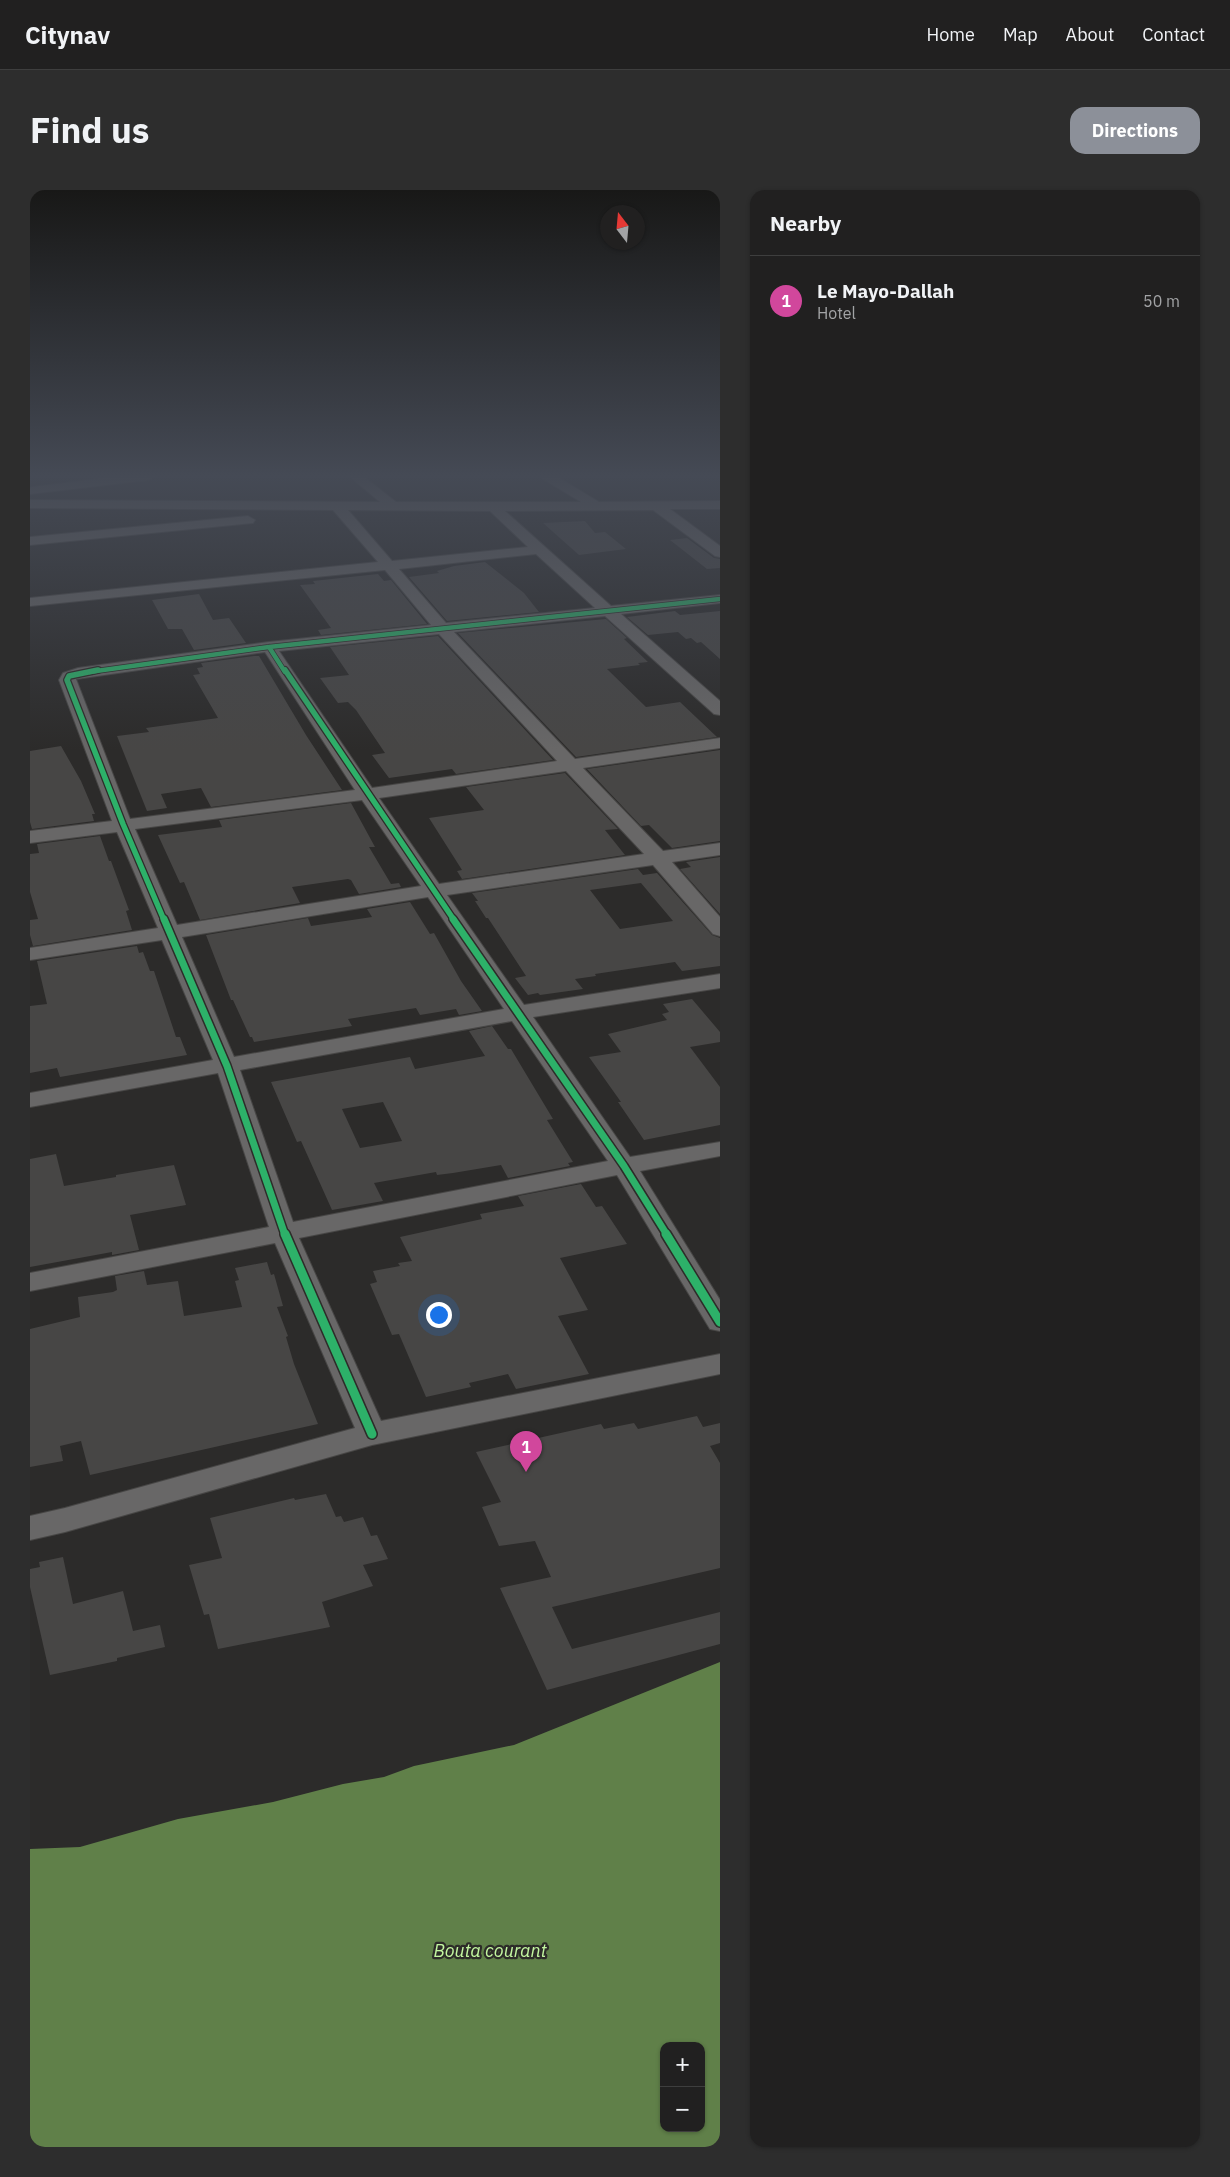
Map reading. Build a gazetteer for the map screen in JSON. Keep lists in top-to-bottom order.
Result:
{
  "water": ["Bouta courant"],
  "north": "top",
  "page": {
    "header": "Citynav",
    "nav": [
      "Home",
      "Map",
      "About",
      "Contact"
    ],
    "title": "Find us",
    "buttons": "Directions",
    "heading": "Nearby",
    "list": [
      {
        "mark": "1",
        "name": "Le Mayo-Dallah",
        "note": "Hotel",
        "value": "50 m"
      }
    ],
    "pins": "1",
    "map_buttons": ["+", "−"]
  }
}
